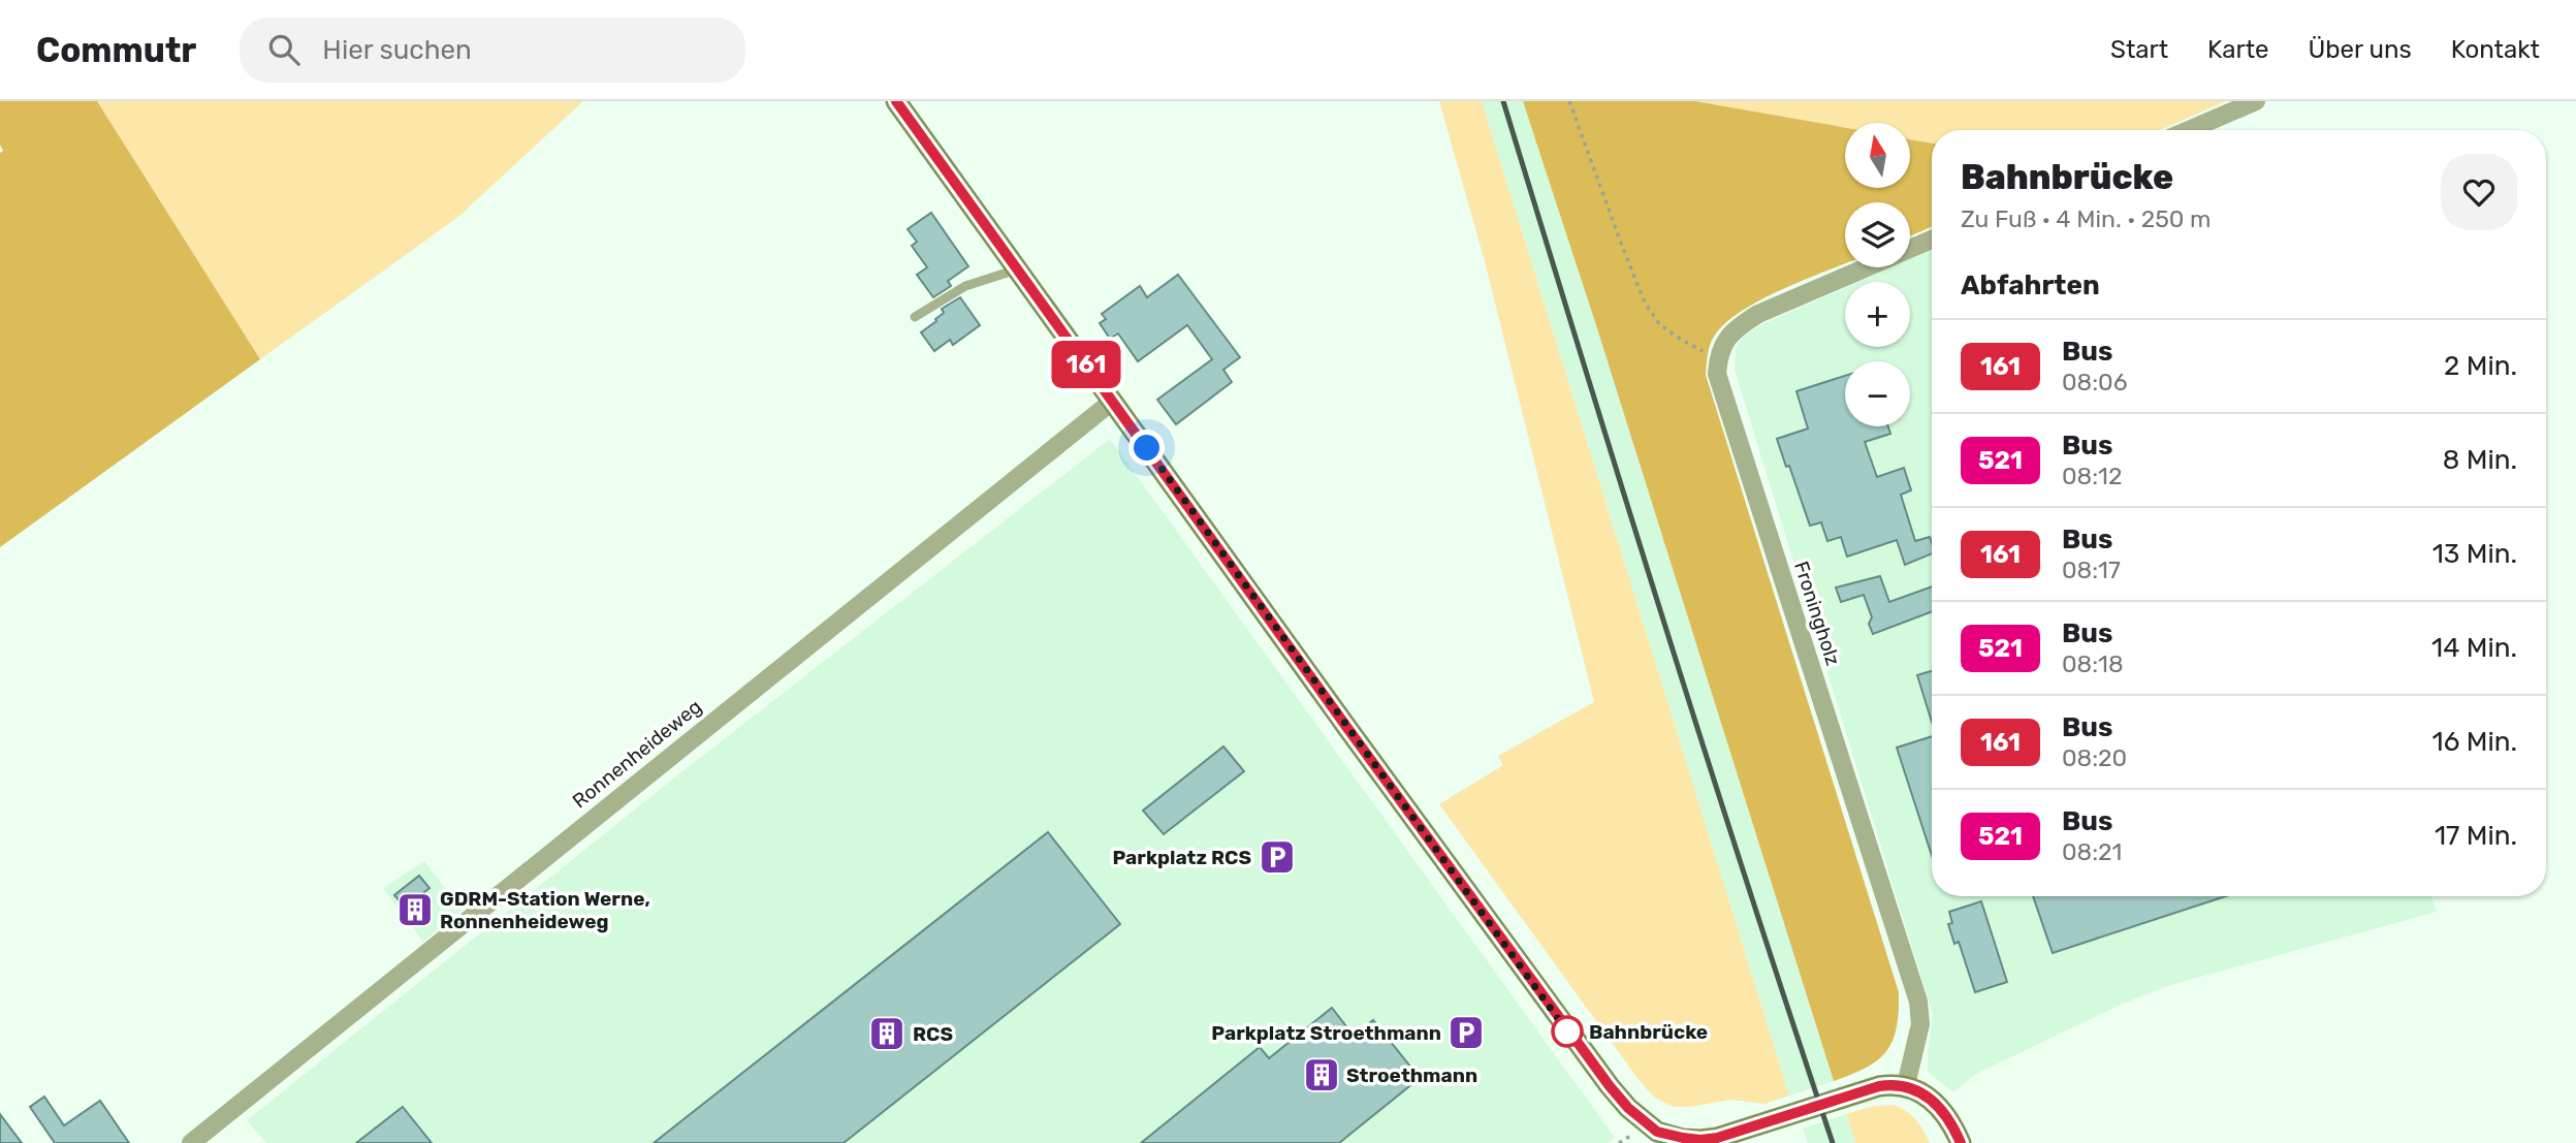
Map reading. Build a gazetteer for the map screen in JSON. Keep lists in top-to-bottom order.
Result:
{
  "streets": {
    "street": ["Froningholz", "Ronnenheideweg"]
  },
  "places": {
    "parking": ["Parkplatz RCS", "Parkplatz Stroethmann"],
    "building": ["GDRM-Station Werne, Ronnenheideweg", "RCS", "Stroethmann"],
    "other": ["Bahnbrücke"]
  },
  "lines": ["bus line 161"],
  "north": "top",
  "page": {
    "header": "Commutr",
    "search": "Hier suchen",
    "nav": [
      "Start",
      "Karte",
      "Über uns",
      "Kontakt"
    ],
    "on_map": "161",
    "map_buttons": ["+", "−"],
    "heading": [
      ["Bahnbrücke", "Zu Fuß · 4 Min. · 250 m"],
      "Abfahrten"
    ],
    "list": [
      {
        "mark": "161",
        "name": "Bus",
        "note": "08:06",
        "value": "2 Min."
      },
      {
        "mark": "521",
        "name": "Bus",
        "note": "08:12",
        "value": "8 Min."
      },
      {
        "mark": "161",
        "name": "Bus",
        "note": "08:17",
        "value": "13 Min."
      },
      {
        "mark": "521",
        "name": "Bus",
        "note": "08:18",
        "value": "14 Min."
      },
      {
        "mark": "161",
        "name": "Bus",
        "note": "08:20",
        "value": "16 Min."
      },
      {
        "mark": "521",
        "name": "Bus",
        "note": "08:21",
        "value": "17 Min."
      }
    ]
  }
}
